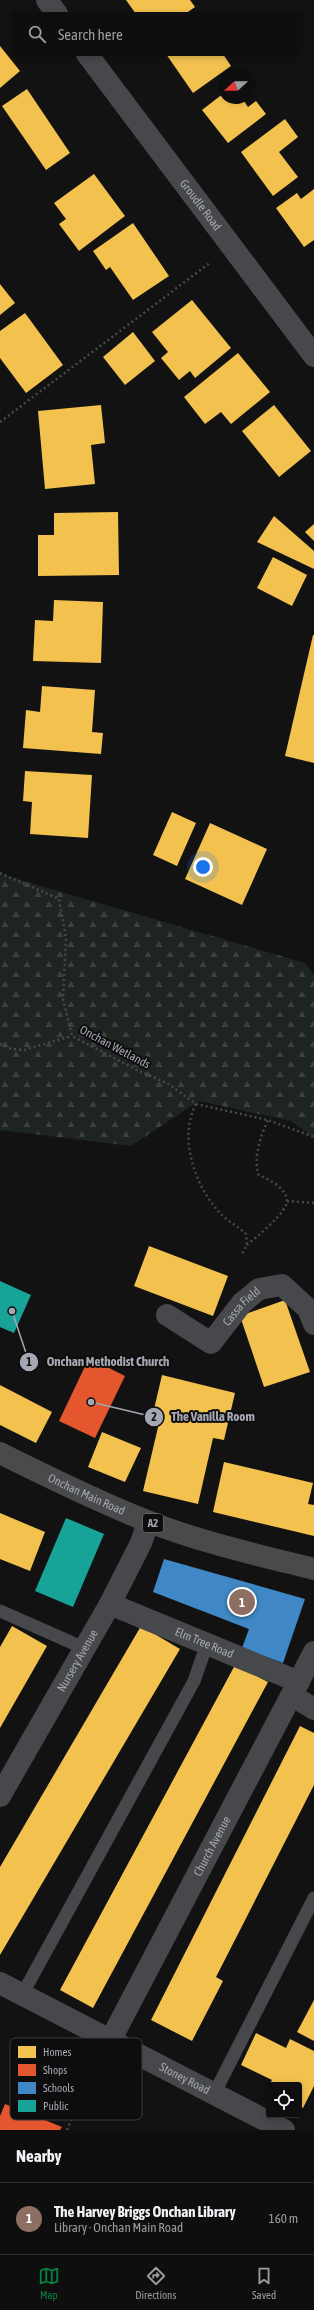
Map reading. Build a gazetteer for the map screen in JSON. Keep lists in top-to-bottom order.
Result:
{
  "streets": {
    "highway": ["Onchan Main Road", "A2"],
    "street": [
      "Groudle Road",
      "Cassa Field",
      "Elm Tree Road",
      "Nursery Avenue",
      "Church Avenue",
      "Stoney Road"
    ],
    "path": ["Onchan Wetlands"]
  },
  "crossings": [
    ["Onchan Main Road", "Nursery Avenue"],
    ["Elm Tree Road", "Nursery Avenue"],
    ["Elm Tree Road", "Church Avenue"]
  ],
  "places": ["Onchan Methodist Church", "The Vanilla Room"],
  "legend": [
    "Homes",
    "Shops",
    "Schools",
    "Public"
  ],
  "north": "left",
  "page": {
    "search": "Search here",
    "pins": "1",
    "heading": "Nearby",
    "list": [
      {
        "mark": "1",
        "name": "The Harvey Briggs Onchan Library",
        "note": "Library · Onchan Main Road",
        "value": "160 m"
      }
    ],
    "nav": ["Map", "Directions", "Saved"]
  }
}
